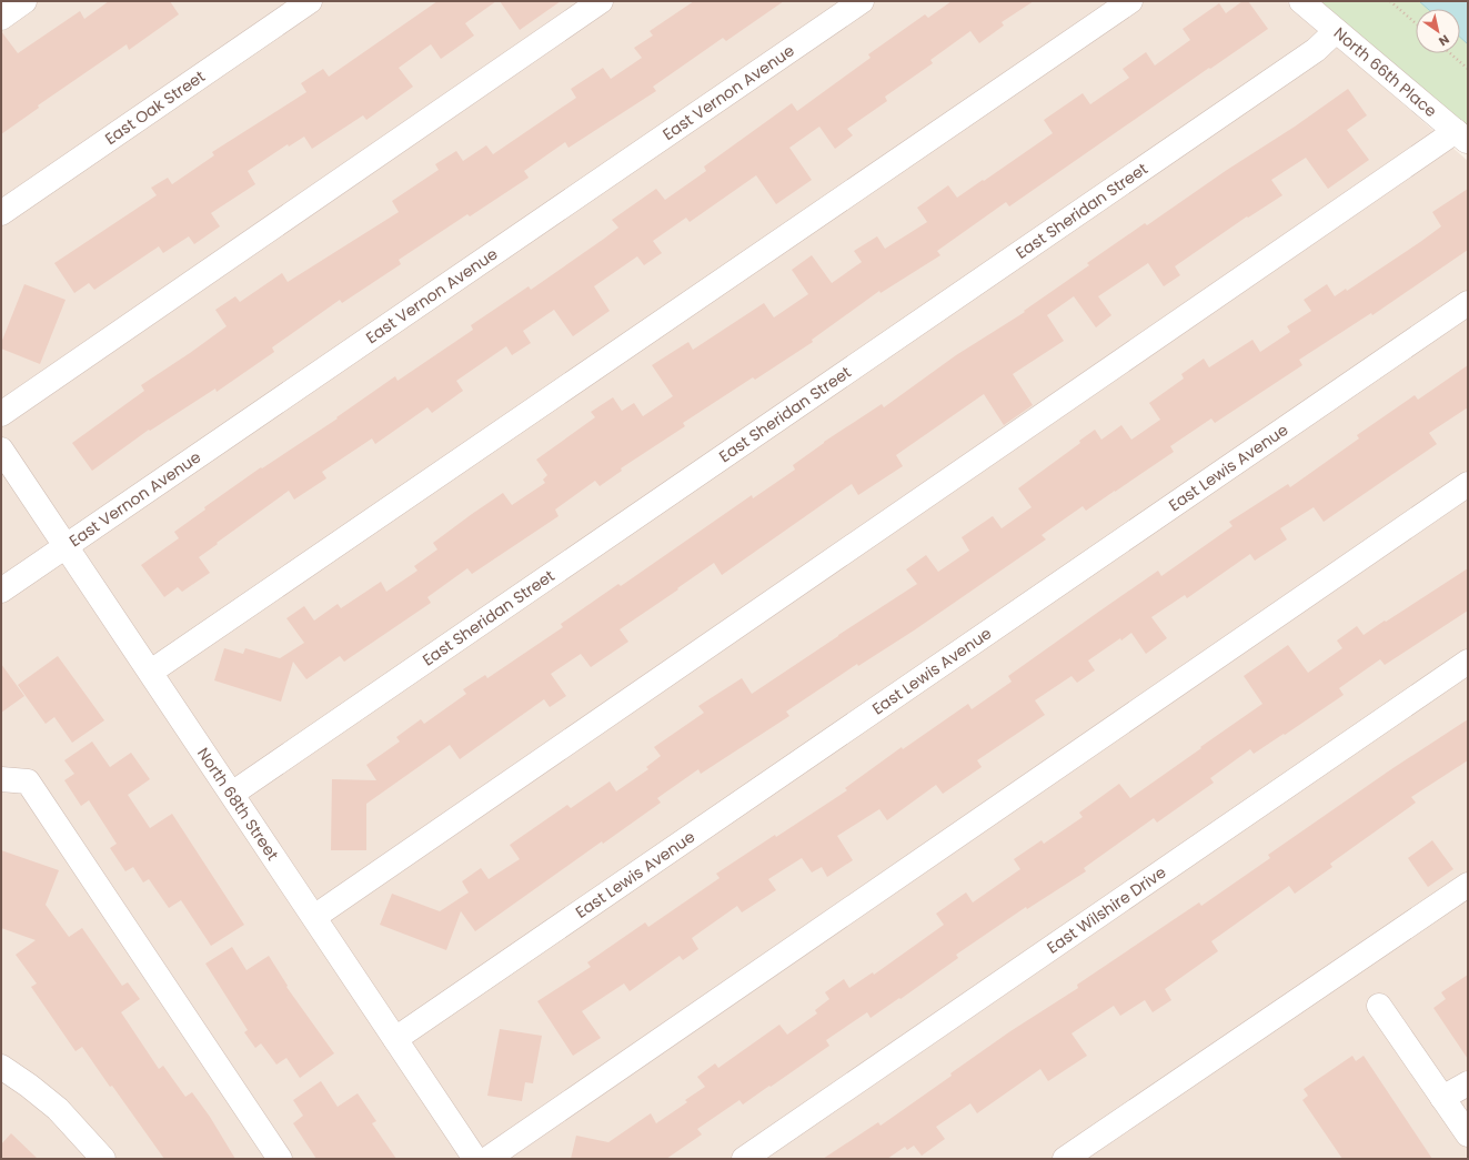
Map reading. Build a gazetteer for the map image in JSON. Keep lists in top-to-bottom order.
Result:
{
  "streets": {
    "street": [
      "North 66th Place",
      "East Vernon Avenue",
      "East Oak Street",
      "East Sheridan Street",
      "East Lewis Avenue",
      "North 68th Street",
      "East Wilshire Drive"
    ]
  },
  "crossings": [
    ["North 66th Place", "East Sheridan Street"],
    ["East Vernon Avenue", "North 68th Street"],
    ["East Sheridan Street", "North 68th Street"],
    ["East Lewis Avenue", "North 68th Street"]
  ],
  "north": "bottom right"
}
